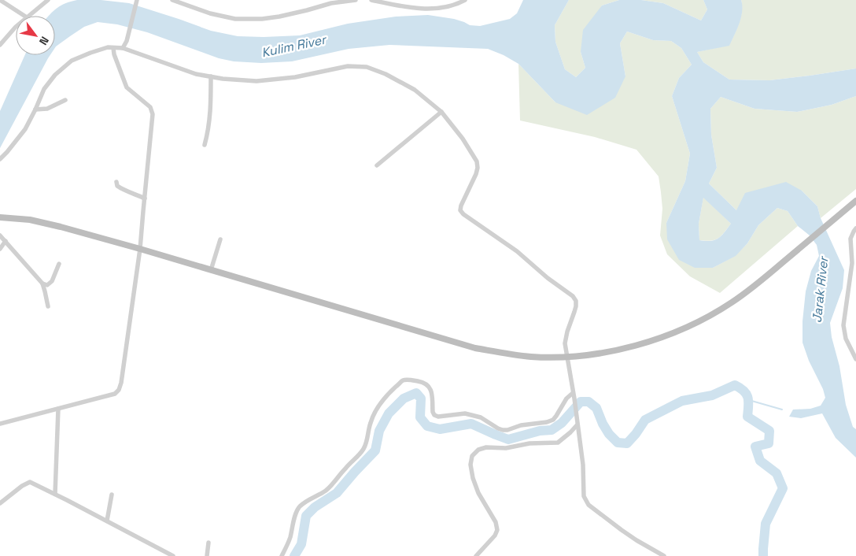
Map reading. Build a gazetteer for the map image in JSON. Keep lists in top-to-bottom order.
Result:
{
  "water": ["Kulim River", "Jarak River"],
  "north": "bottom right"
}
